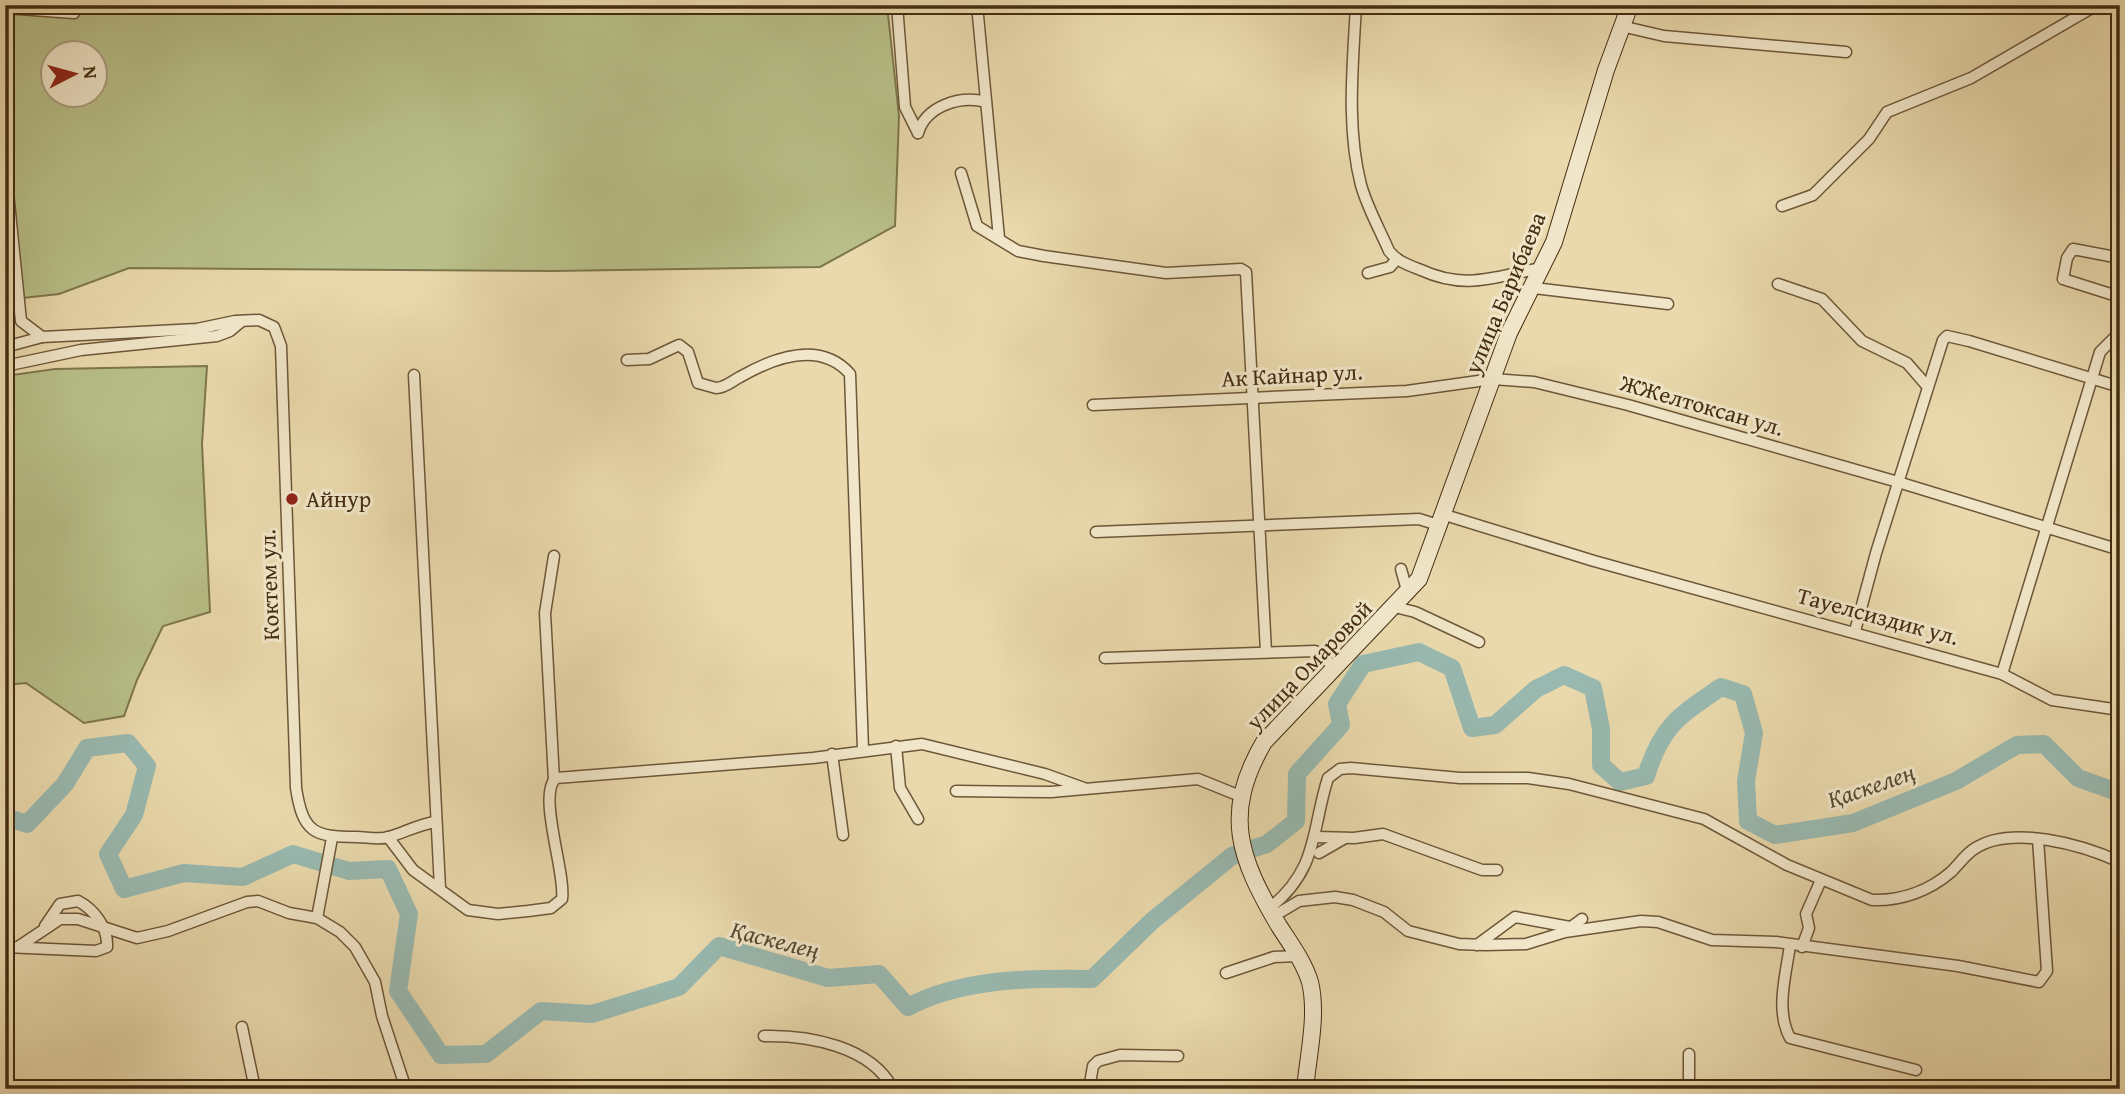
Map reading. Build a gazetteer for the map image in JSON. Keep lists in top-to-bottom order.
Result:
{
  "streets": {
    "street": [
      "улица Барибаева",
      "Ак Кайнар ул.",
      "ЖЖелтоксан ул.",
      "Коктем ул.",
      "Тауелсиздик ул.",
      "улица Омаровой"
    ]
  },
  "crossings": [
    ["улица Барибаева", "Ак Кайнар ул."],
    ["улица Барибаева", "ЖЖелтоксан ул."],
    ["улица Барибаева", "Тауелсиздик ул."],
    ["улица Барибаева", "улица Омаровой"],
    ["Ак Кайнар ул.", "ЖЖелтоксан ул."]
  ],
  "water": ["Қаскелең"],
  "places": ["Айнур"],
  "north": "right"
}
